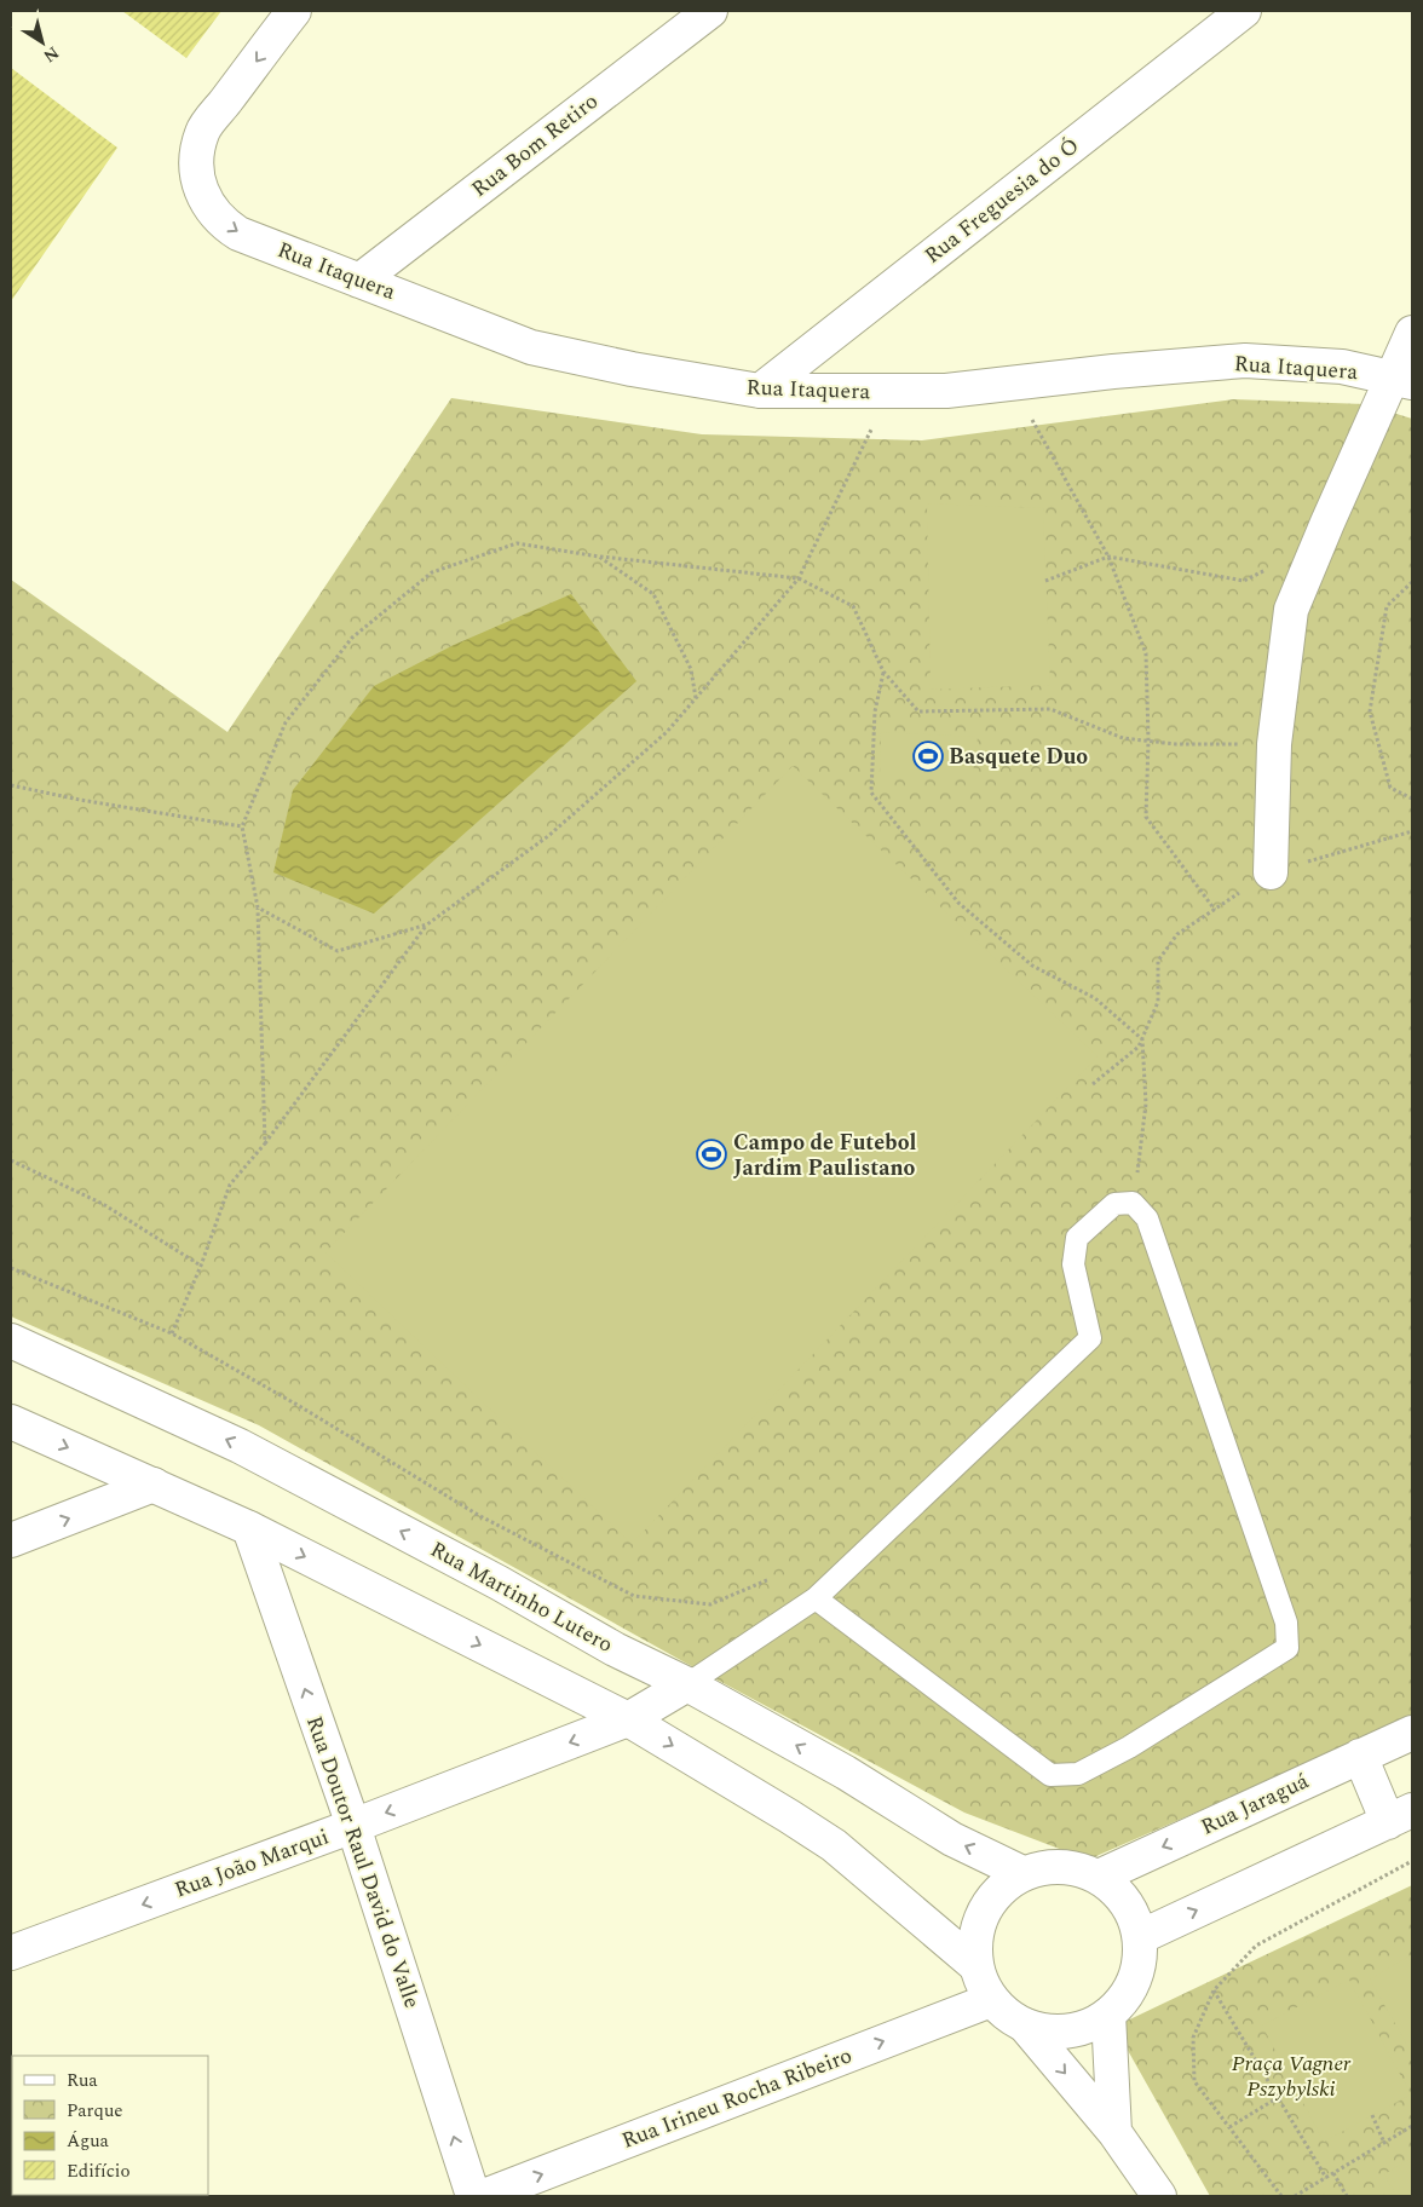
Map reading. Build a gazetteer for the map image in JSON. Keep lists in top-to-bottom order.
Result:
{
  "streets": {
    "street": [
      "Rua Bom Retiro",
      "Rua Freguesia do Ó",
      "Rua Itaquera",
      "Rua Martinho Lutero",
      "Rua Jaraguá",
      "Rua Doutor Raul David do Valle",
      "Rua João Marqui",
      "Rua Irineu Rocha Ribeiro"
    ]
  },
  "crossings": [
    ["Rua Bom Retiro", "Rua Itaquera"],
    ["Rua Freguesia do Ó", "Rua Itaquera"],
    ["Rua Martinho Lutero", "Rua Jaraguá"],
    ["Rua Martinho Lutero", "Rua João Marqui"],
    ["Rua Martinho Lutero", "Rua Irineu Rocha Ribeiro"],
    ["Rua Jaraguá", "Rua Irineu Rocha Ribeiro"],
    ["Rua Doutor Raul David do Valle", "Rua João Marqui"]
  ],
  "one_way": ["Rua Doutor Raul David do Valle", "Rua João Marqui", "Rua Irineu Rocha Ribeiro"],
  "parks": ["Praça Vagner Pszybylski"],
  "places": {
    "sports": ["Basquete Duo", "Campo de Futebol Jardim Paulistano"]
  },
  "legend": [
    "Rua",
    "Parque",
    "Água",
    "Edifício"
  ],
  "north": "bottom right"
}
